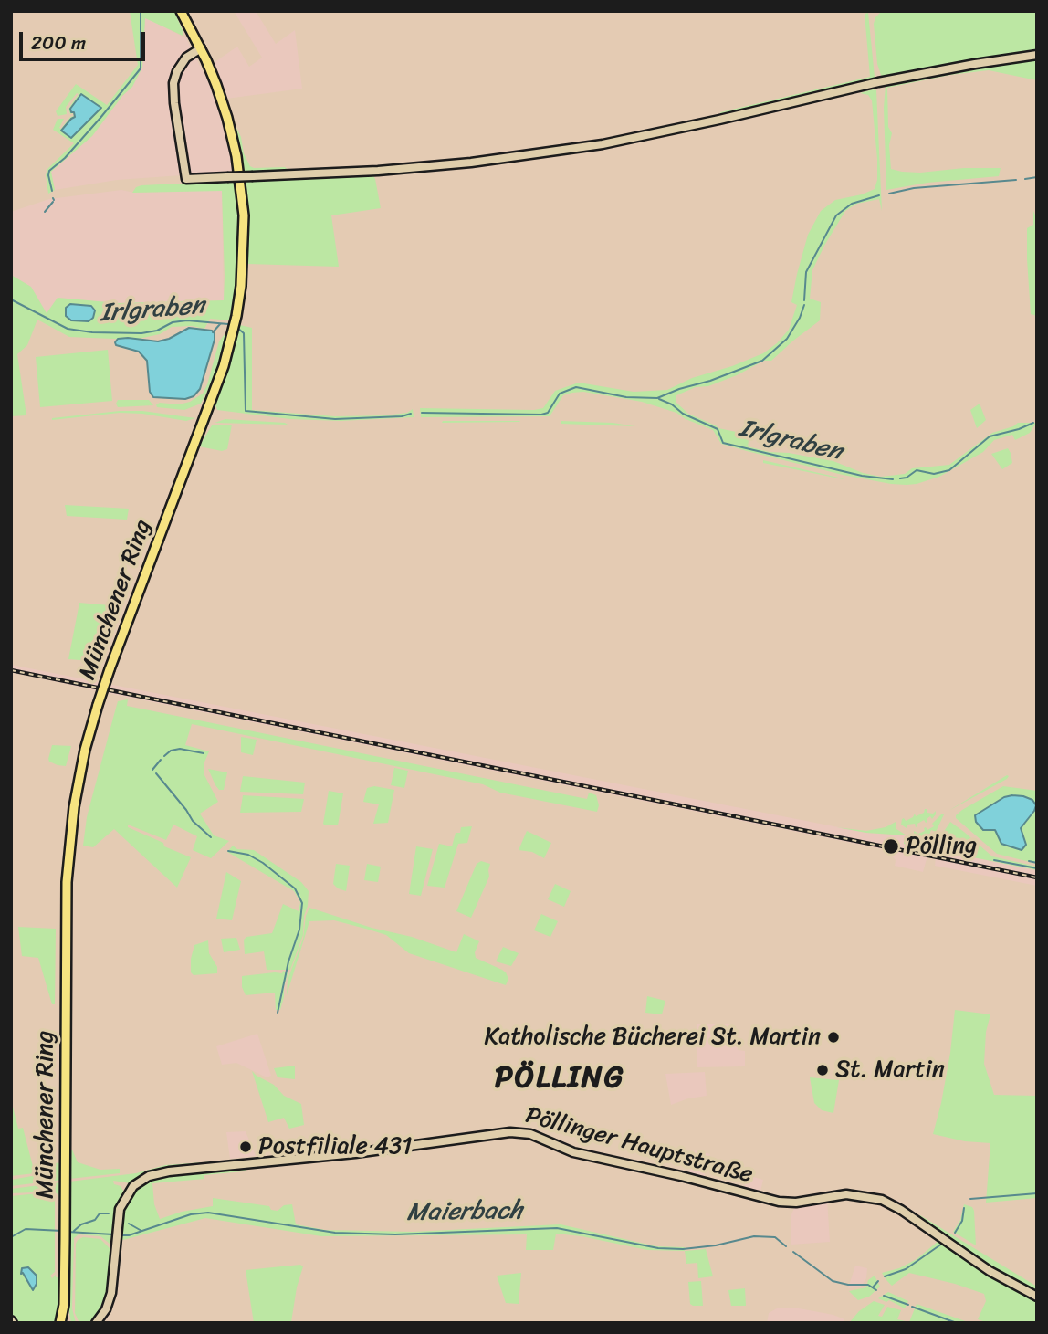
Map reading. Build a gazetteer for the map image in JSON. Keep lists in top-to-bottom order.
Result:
{
  "streets": {
    "main road": ["Münchener Ring"],
    "street": ["Pöllinger Hauptstraße"]
  },
  "districts": ["PÖLLING"],
  "water": ["Irlgraben", "Maierbach"],
  "places": [
    "Pölling",
    "Katholische Bücherei St. Martin",
    "St. Martin",
    "Postfiliale 431"
  ],
  "scale_bar": "200 m"
}
